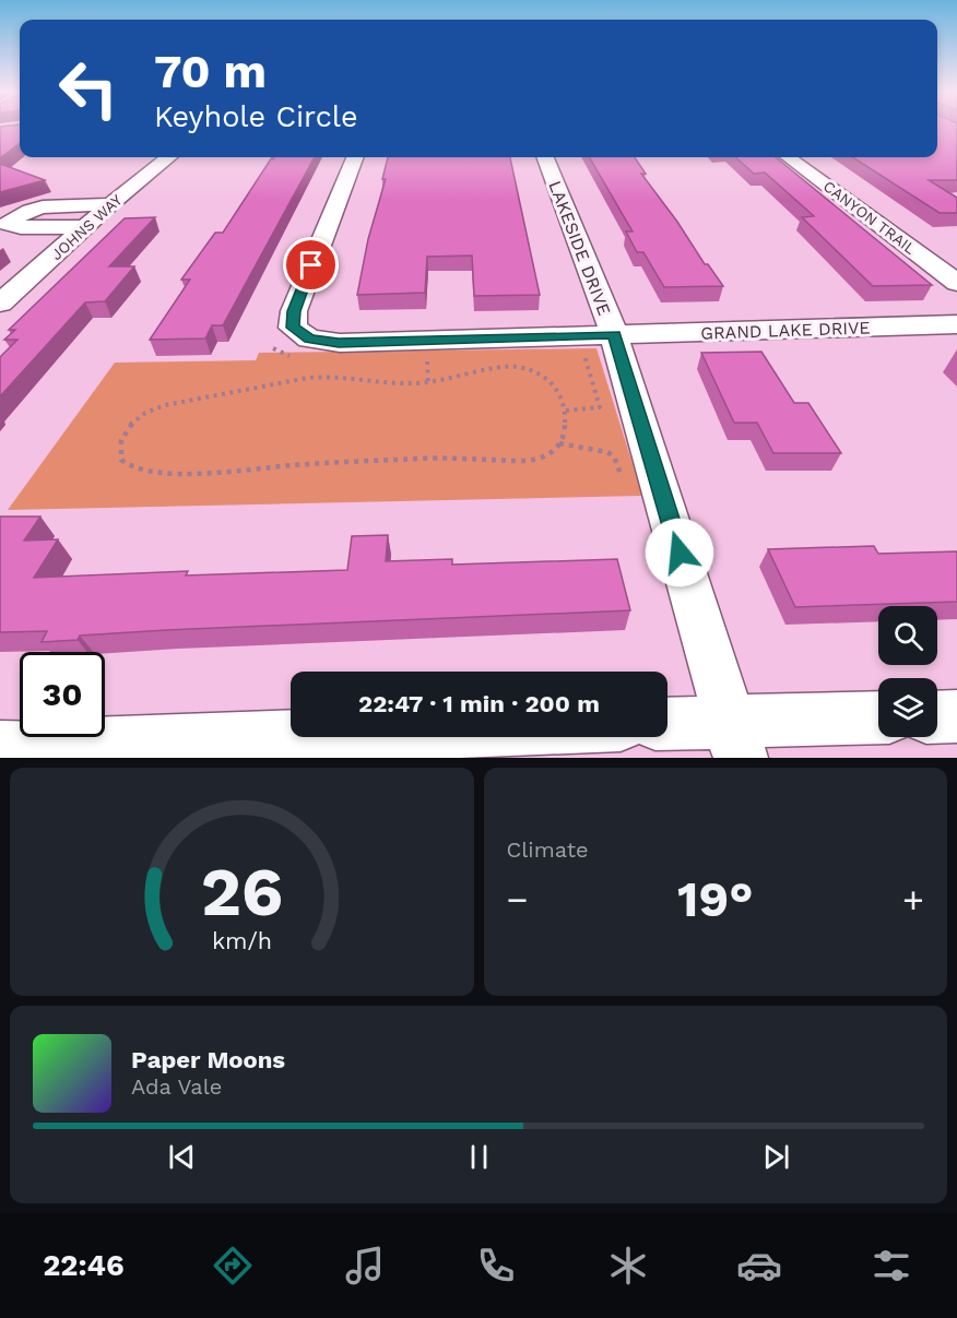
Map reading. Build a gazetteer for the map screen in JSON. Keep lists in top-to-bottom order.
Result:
{
  "streets": {
    "street": [
      "CANYON TRAIL",
      "JOHNS WAY",
      "LAKESIDE DRIVE",
      "GRAND LAKE DRIVE"
    ]
  },
  "crossings": [
    ["LAKESIDE DRIVE", "GRAND LAKE DRIVE"]
  ],
  "page": {
    "turn": ["70 m", "Keyhole Circle"],
    "limit": "30",
    "trip": "22:47 · 1 min · 200 m",
    "tile": "Climate",
    "heat": ["−", "19°", "+"],
    "song": ["Paper Moons", "Ada Vale"],
    "tabs": "22:46",
    "gauge": ["26", "km/h"]
  }
}
